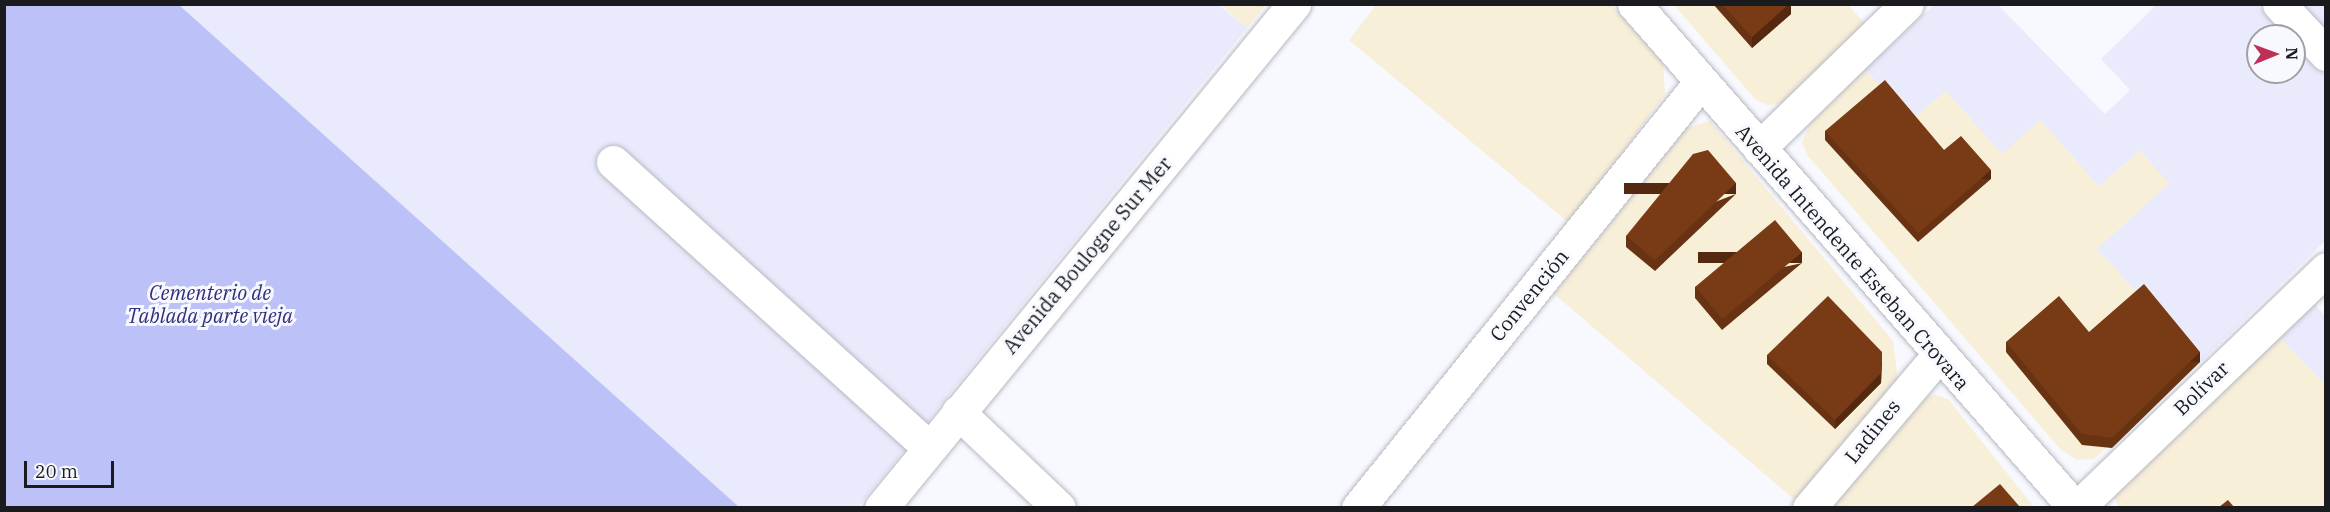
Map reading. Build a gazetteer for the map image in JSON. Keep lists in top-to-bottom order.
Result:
{
  "streets": {
    "street": [
      "Avenida Boulogne Sur Mer",
      "Avenida Intendente Esteban Crovara",
      "Convención",
      "Bolívar",
      "Ladines"
    ]
  },
  "crossings": [
    ["Avenida Intendente Esteban Crovara", "Convención"],
    ["Avenida Intendente Esteban Crovara", "Bolívar"],
    ["Avenida Intendente Esteban Crovara", "Ladines"]
  ],
  "parks": ["Cementerio de Tablada parte vieja"],
  "scale_bar": "20 m",
  "north": "right"
}
